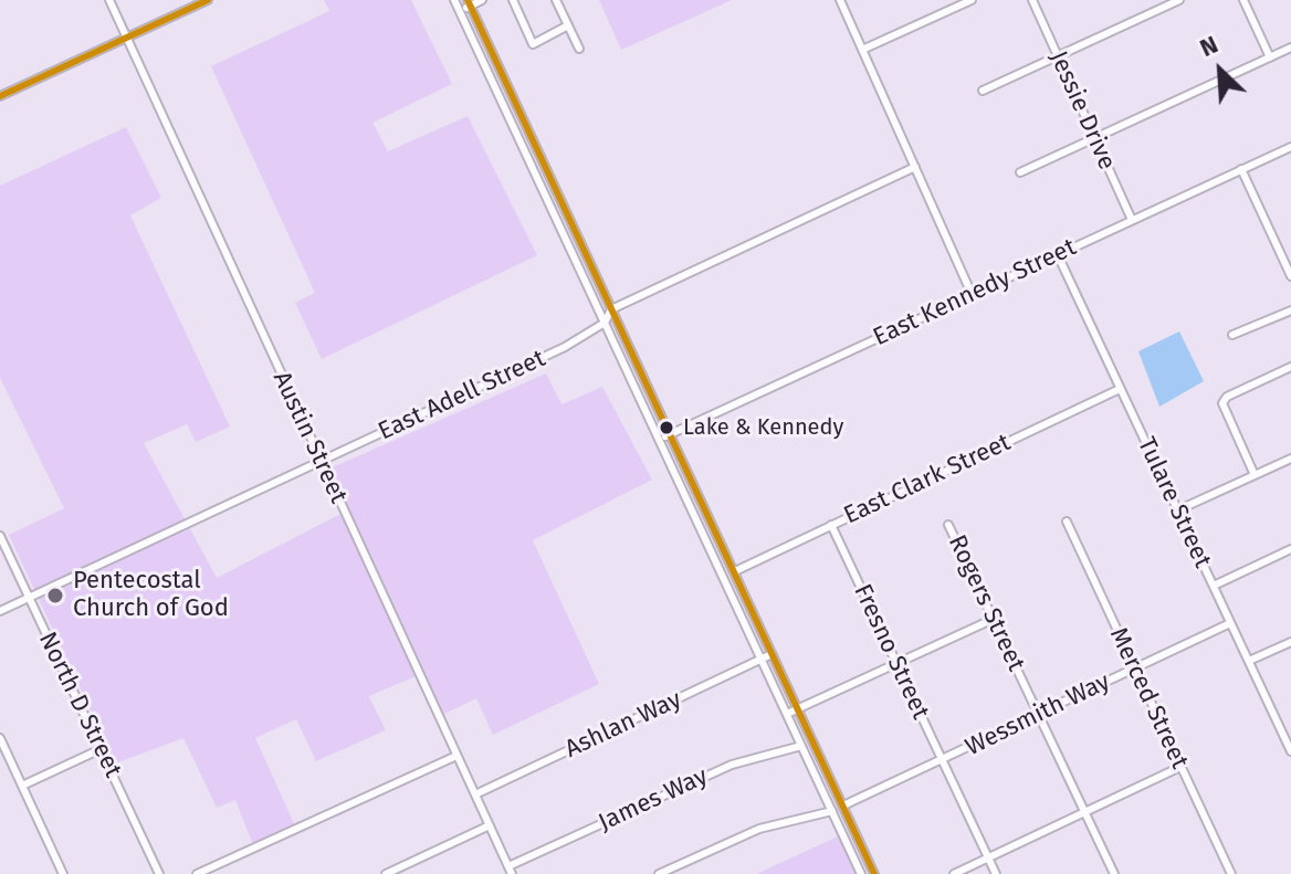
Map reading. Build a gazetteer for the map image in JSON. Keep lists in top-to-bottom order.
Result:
{
  "streets": {
    "street": [
      "Jessie Drive",
      "East Kennedy Street",
      "East Adell Street",
      "Austin Street",
      "East Clark Street",
      "Tulare Street",
      "Rogers Street",
      "Fresno Street",
      "Merced Street",
      "North D Street",
      "Wessmith Way",
      "Ashlan Way",
      "James Way"
    ]
  },
  "crossings": [
    ["Jessie Drive", "East Kennedy Street"],
    ["East Kennedy Street", "Tulare Street"],
    ["East Adell Street", "Austin Street"],
    ["East Adell Street", "North D Street"],
    ["Austin Street", "Ashlan Way"],
    ["Austin Street", "James Way"],
    ["East Clark Street", "Tulare Street"],
    ["East Clark Street", "Fresno Street"],
    ["Tulare Street", "Wessmith Way"],
    ["Rogers Street", "Wessmith Way"],
    ["Fresno Street", "Wessmith Way"],
    ["Merced Street", "Wessmith Way"]
  ],
  "places": ["Lake & Kennedy", "Pentecostal Church of God"],
  "north": "top left"
}
